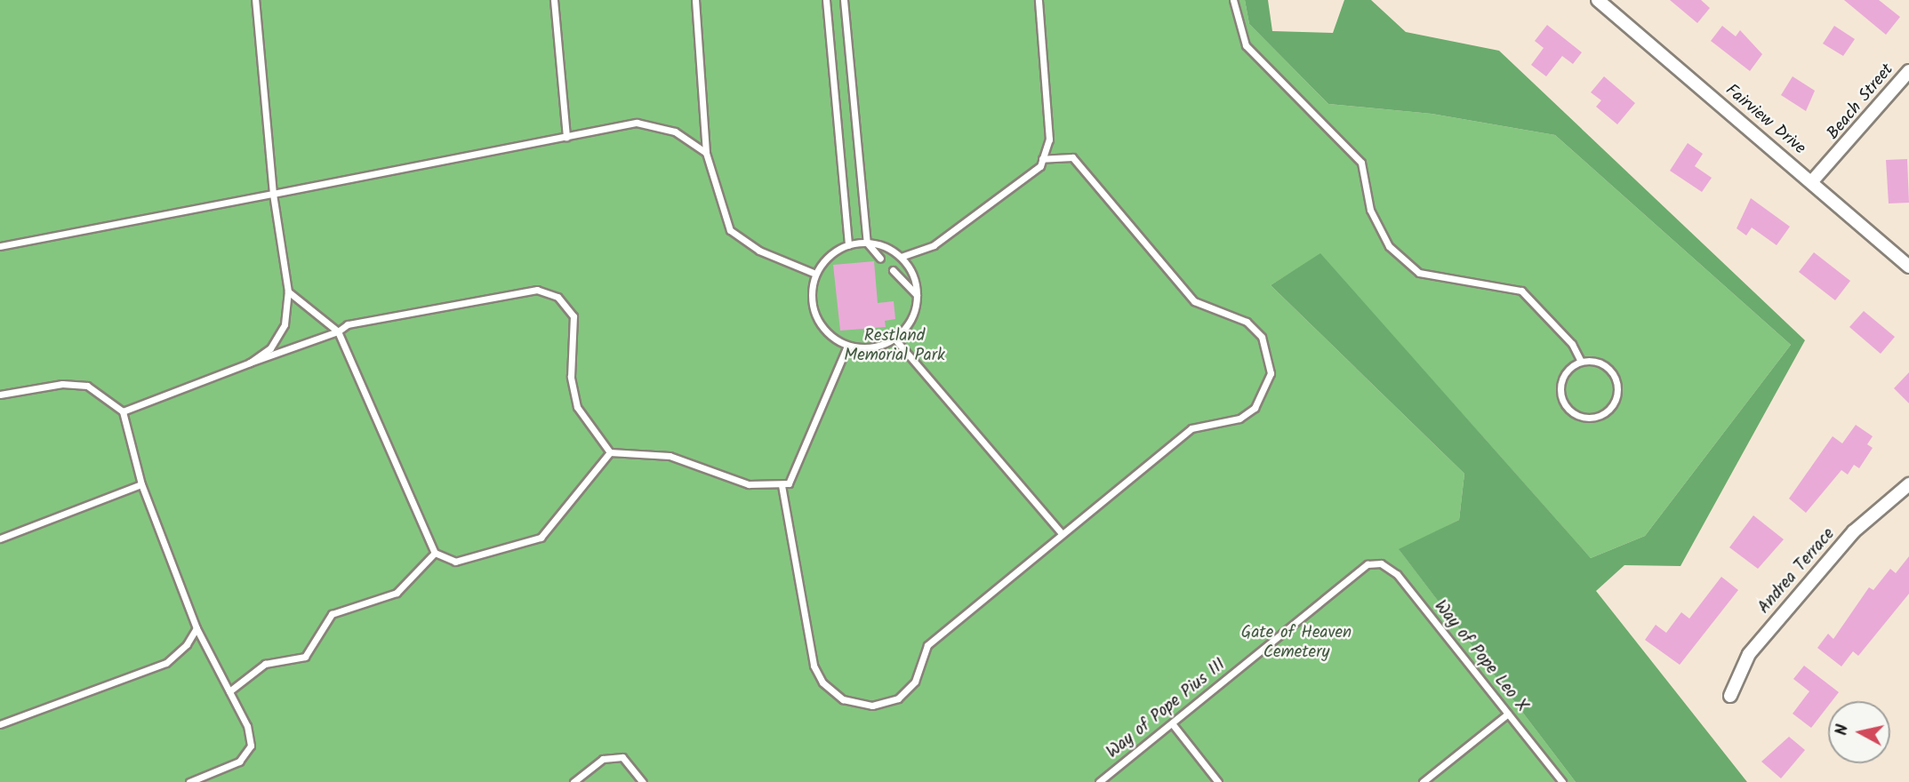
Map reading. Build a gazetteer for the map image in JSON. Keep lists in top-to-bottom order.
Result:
{
  "streets": {
    "street": ["Beach Street", "Fairview Drive", "Andrea Terrace"],
    "lane": ["Way of Pope Leo X", "Way of Pope Pius III"]
  },
  "crossings": [
    ["Beach Street", "Fairview Drive"],
    ["Way of Pope Leo X", "Way of Pope Pius III"]
  ],
  "parks": ["Restland Memorial Park", "Gate of Heaven Cemetery"],
  "north": "left"
}
